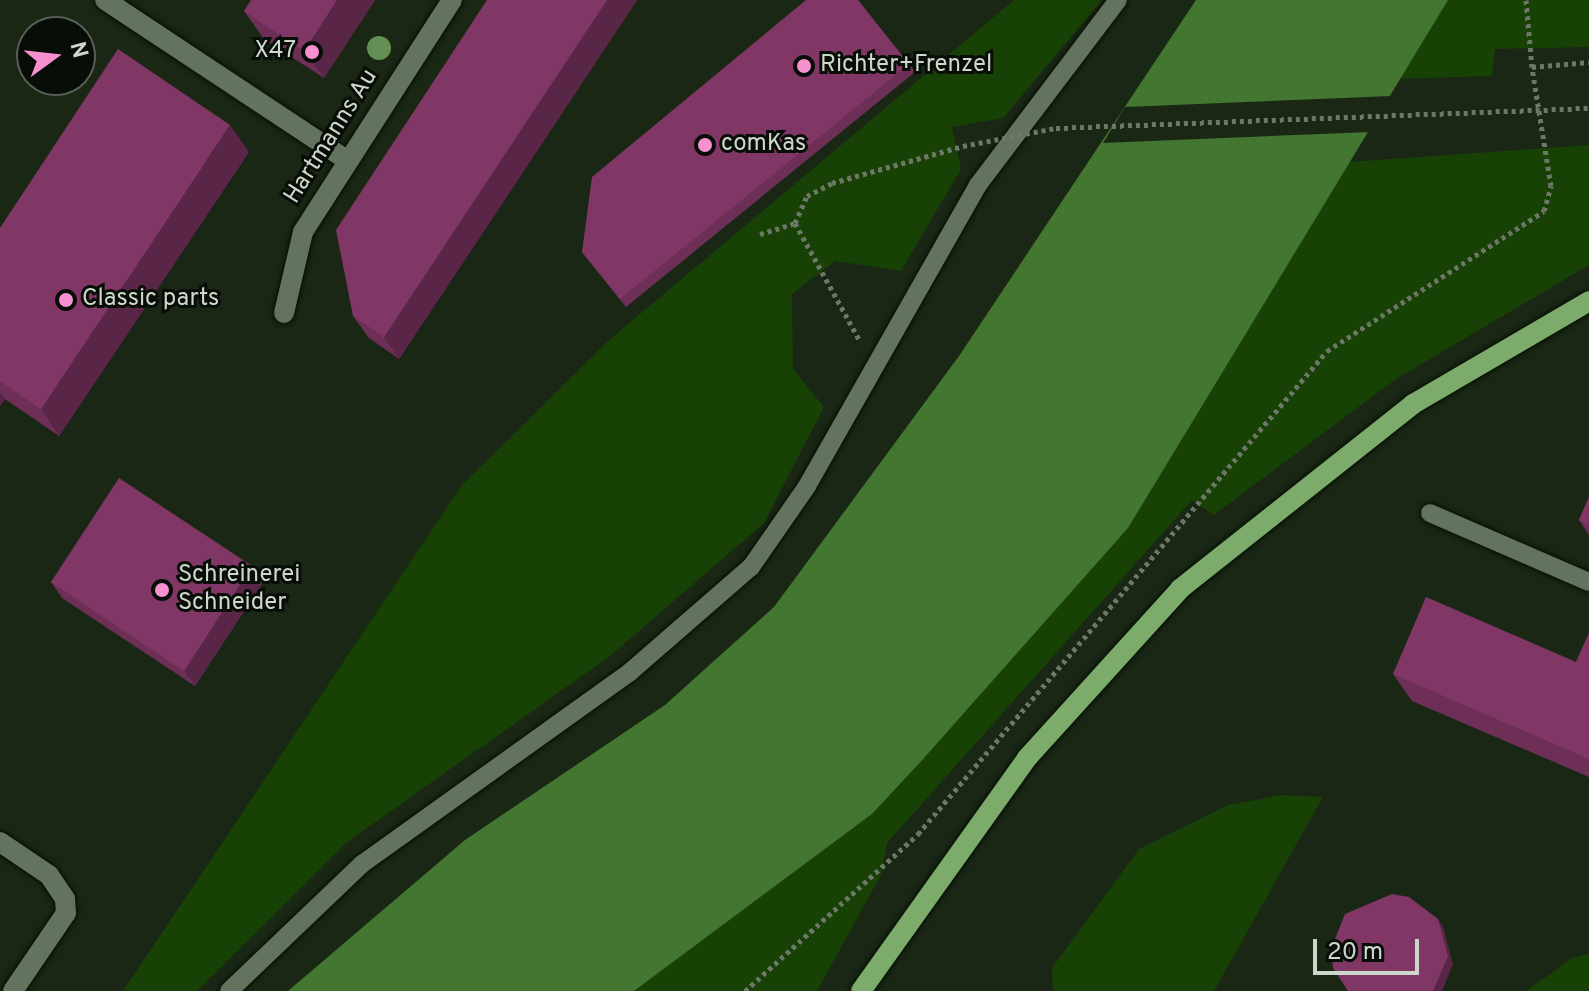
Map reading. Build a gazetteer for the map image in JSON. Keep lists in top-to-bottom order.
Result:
{
  "streets": {
    "street": ["Hartmanns Au"]
  },
  "places": [
    "X47",
    "Richter+Frenzel",
    "comKas",
    "Classic parts",
    "Schreinerei Schneider"
  ],
  "scale_bar": "20 m",
  "north": "right"
}
